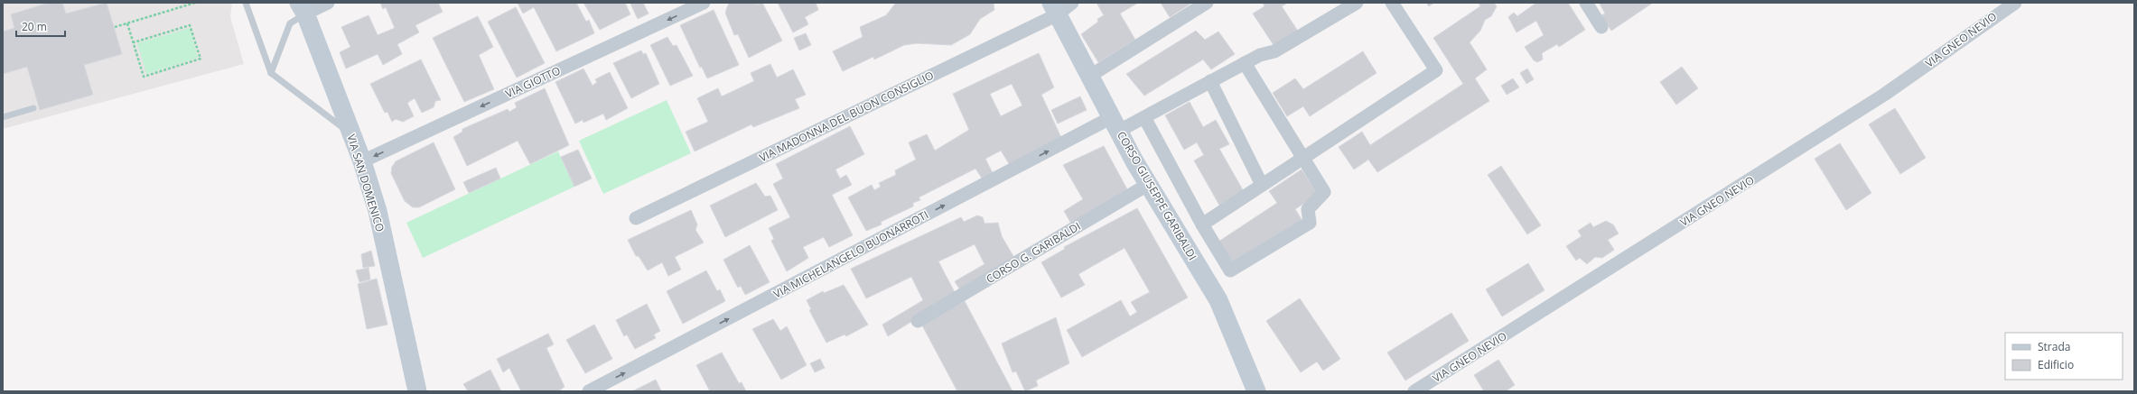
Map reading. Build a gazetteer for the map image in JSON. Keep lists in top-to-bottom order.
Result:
{
  "streets": {
    "street": [
      "VIA GNEO NEVIO",
      "VIA GIOTTO",
      "VIA MADONNA DEL BUON CONSIGLIO",
      "VIA SAN DOMENICO",
      "CORSO GIUSEPPE GARIBALDI",
      "CORSO G. GARIBALDI",
      "VIA MICHELANGELO BUONARROTI"
    ]
  },
  "crossings": [
    ["VIA GIOTTO", "VIA SAN DOMENICO"],
    ["VIA MADONNA DEL BUON CONSIGLIO", "CORSO GIUSEPPE GARIBALDI"],
    ["CORSO GIUSEPPE GARIBALDI", "CORSO G. GARIBALDI"],
    ["CORSO GIUSEPPE GARIBALDI", "VIA MICHELANGELO BUONARROTI"]
  ],
  "one_way": ["VIA GIOTTO", "VIA MICHELANGELO BUONARROTI"],
  "legend": ["Strada", "Edificio"],
  "scale_bar": "20 m"
}
